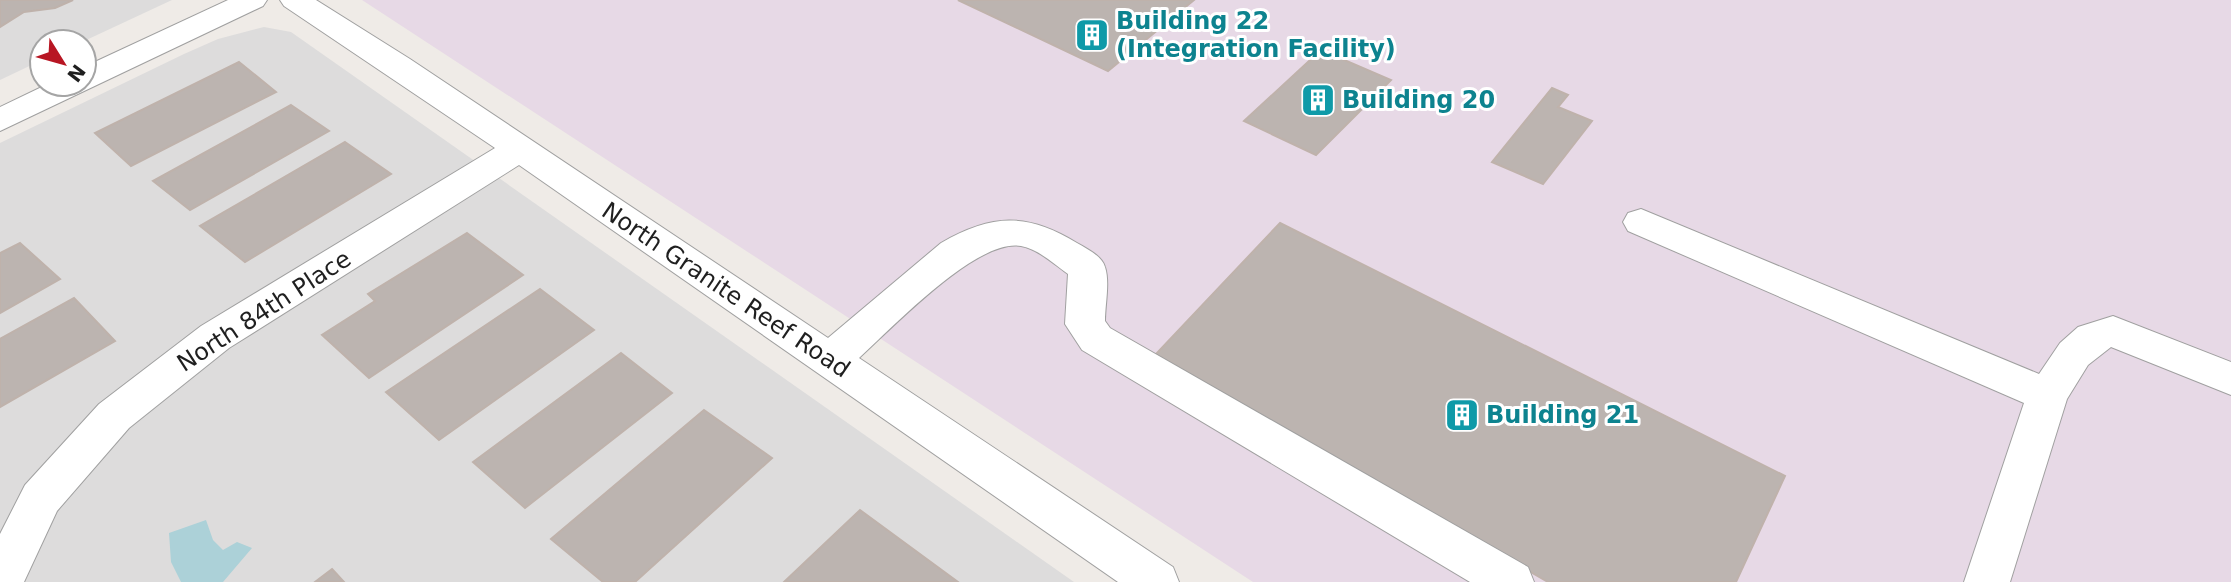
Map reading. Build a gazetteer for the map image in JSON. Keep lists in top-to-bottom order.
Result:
{
  "streets": {
    "street": ["North Granite Reef Road", "North 84th Place"]
  },
  "crossings": [
    ["North Granite Reef Road", "North 84th Place"]
  ],
  "places": {
    "building": ["Building 22 (Integration Facility)", "Building 20", "Building 21"]
  },
  "north": "bottom right"
}
